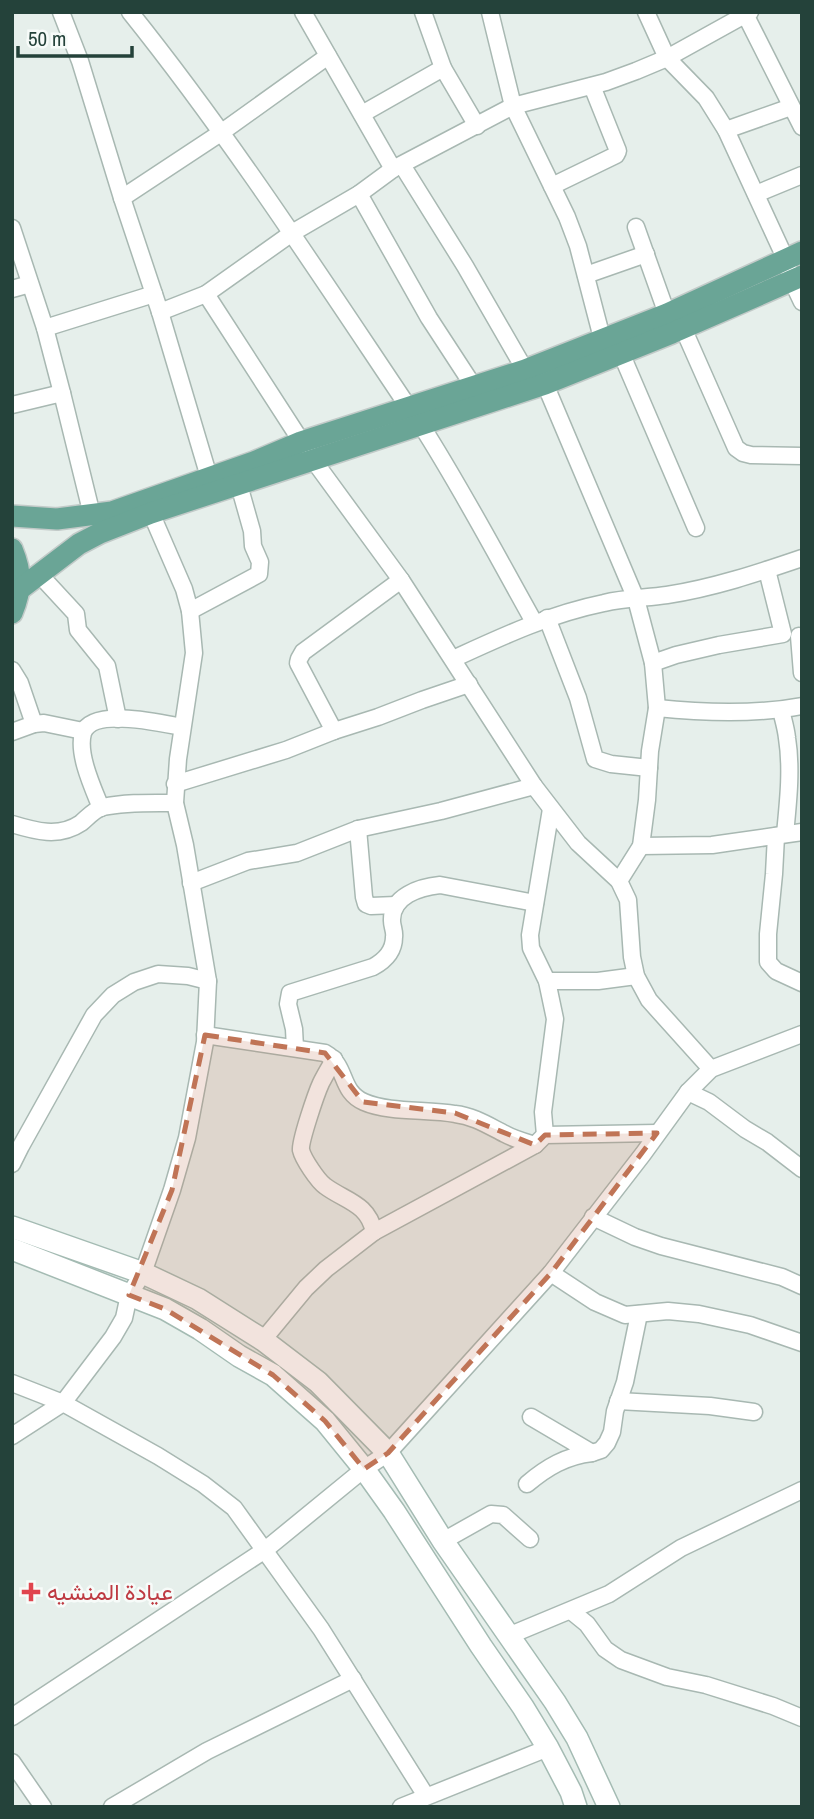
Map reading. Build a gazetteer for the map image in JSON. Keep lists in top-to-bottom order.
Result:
{
  "places": {
    "health": ["عيادة المنشيه"]
  },
  "scale_bar": "50 m"
}
